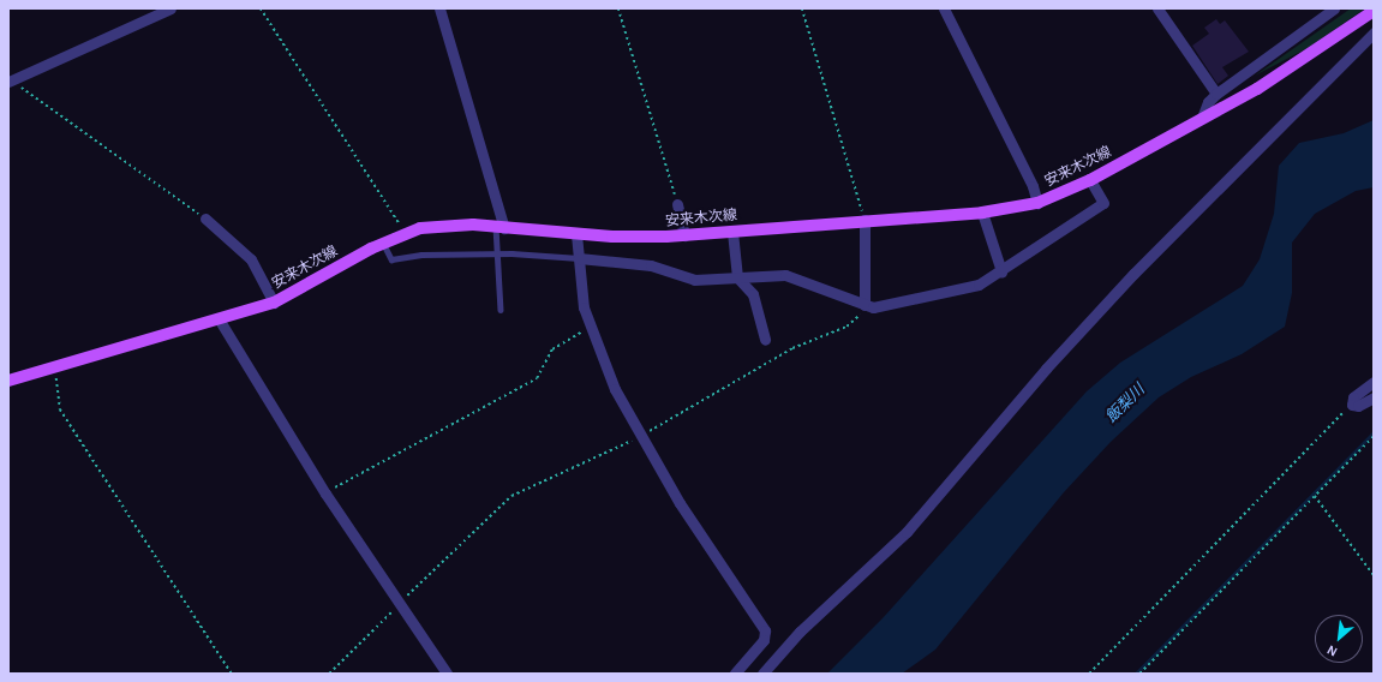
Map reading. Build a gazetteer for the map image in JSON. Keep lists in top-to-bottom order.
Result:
{
  "streets": {
    "main road": ["安来木次線"]
  },
  "water": ["飯梨川"],
  "north": "bottom left"
}
